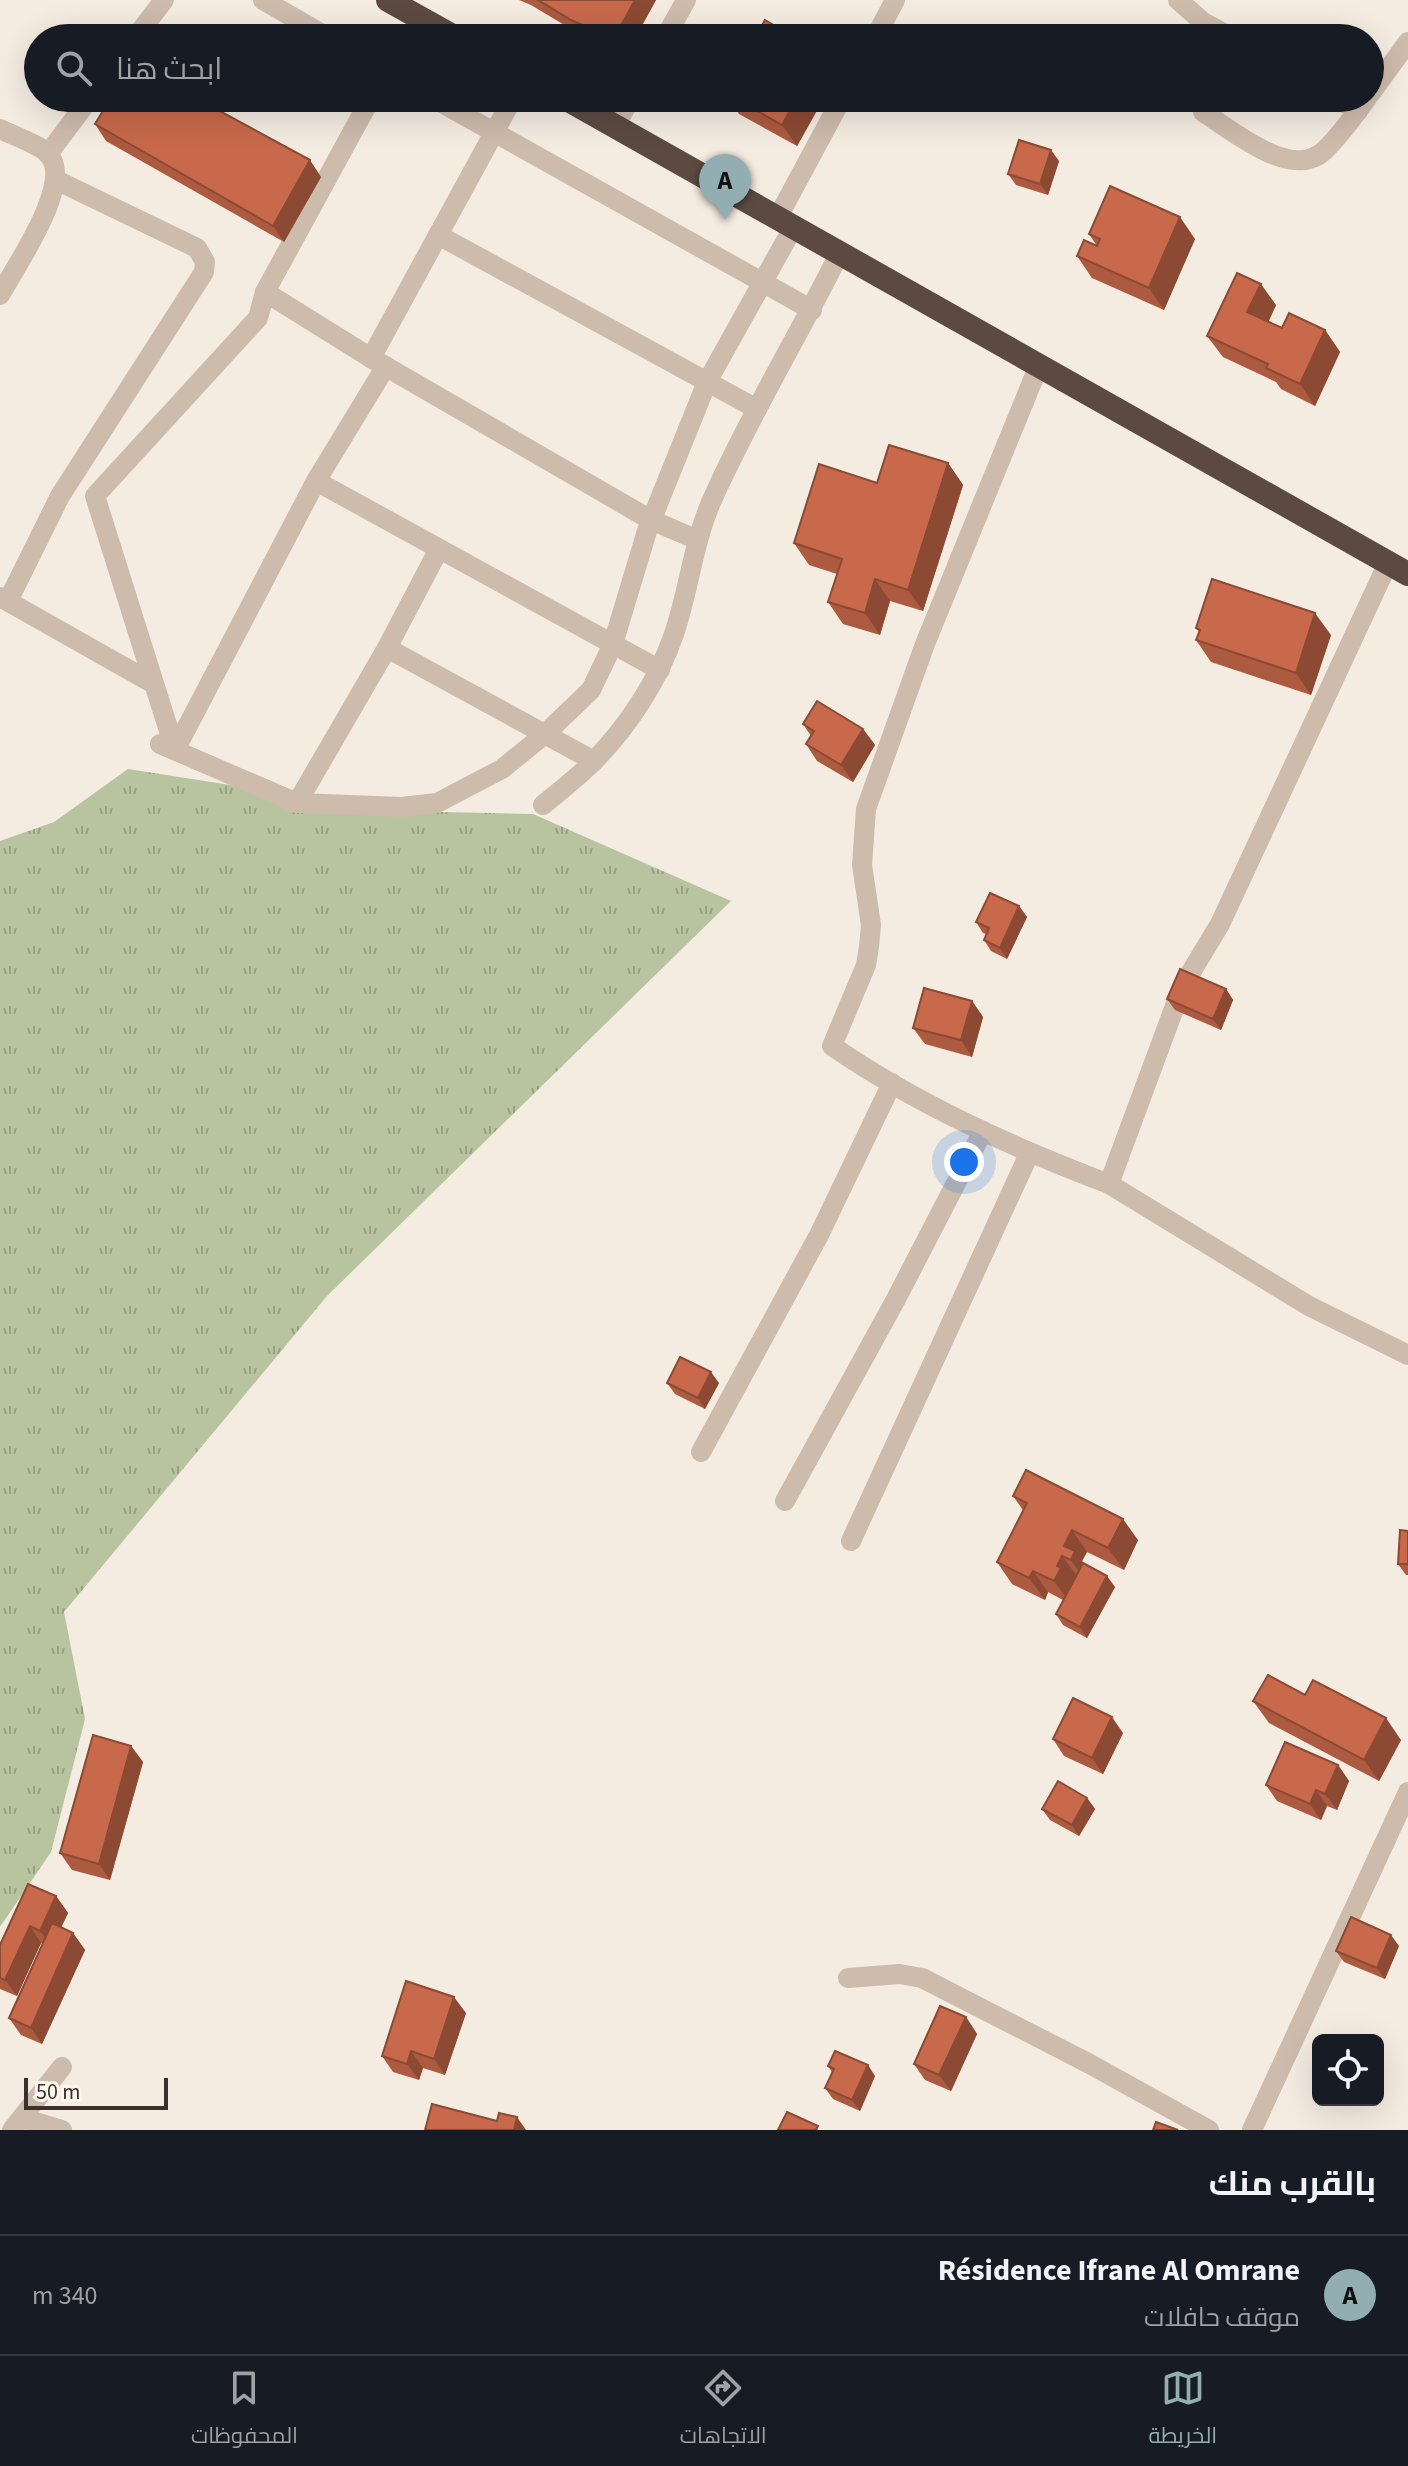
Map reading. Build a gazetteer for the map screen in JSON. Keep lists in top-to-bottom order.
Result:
{
  "scale_bar": "50 m",
  "page": {
    "search": "ابحث هنا",
    "pins": "A",
    "scale": "50 m",
    "heading": "بالقرب منك",
    "list": [
      {
        "mark": "A",
        "name": "Résidence Ifrane Al Omrane",
        "note": "موقف حافلات",
        "value": "340 m"
      }
    ],
    "nav": ["الخريطة", "الاتجاهات", "المحفوظات"]
  }
}
